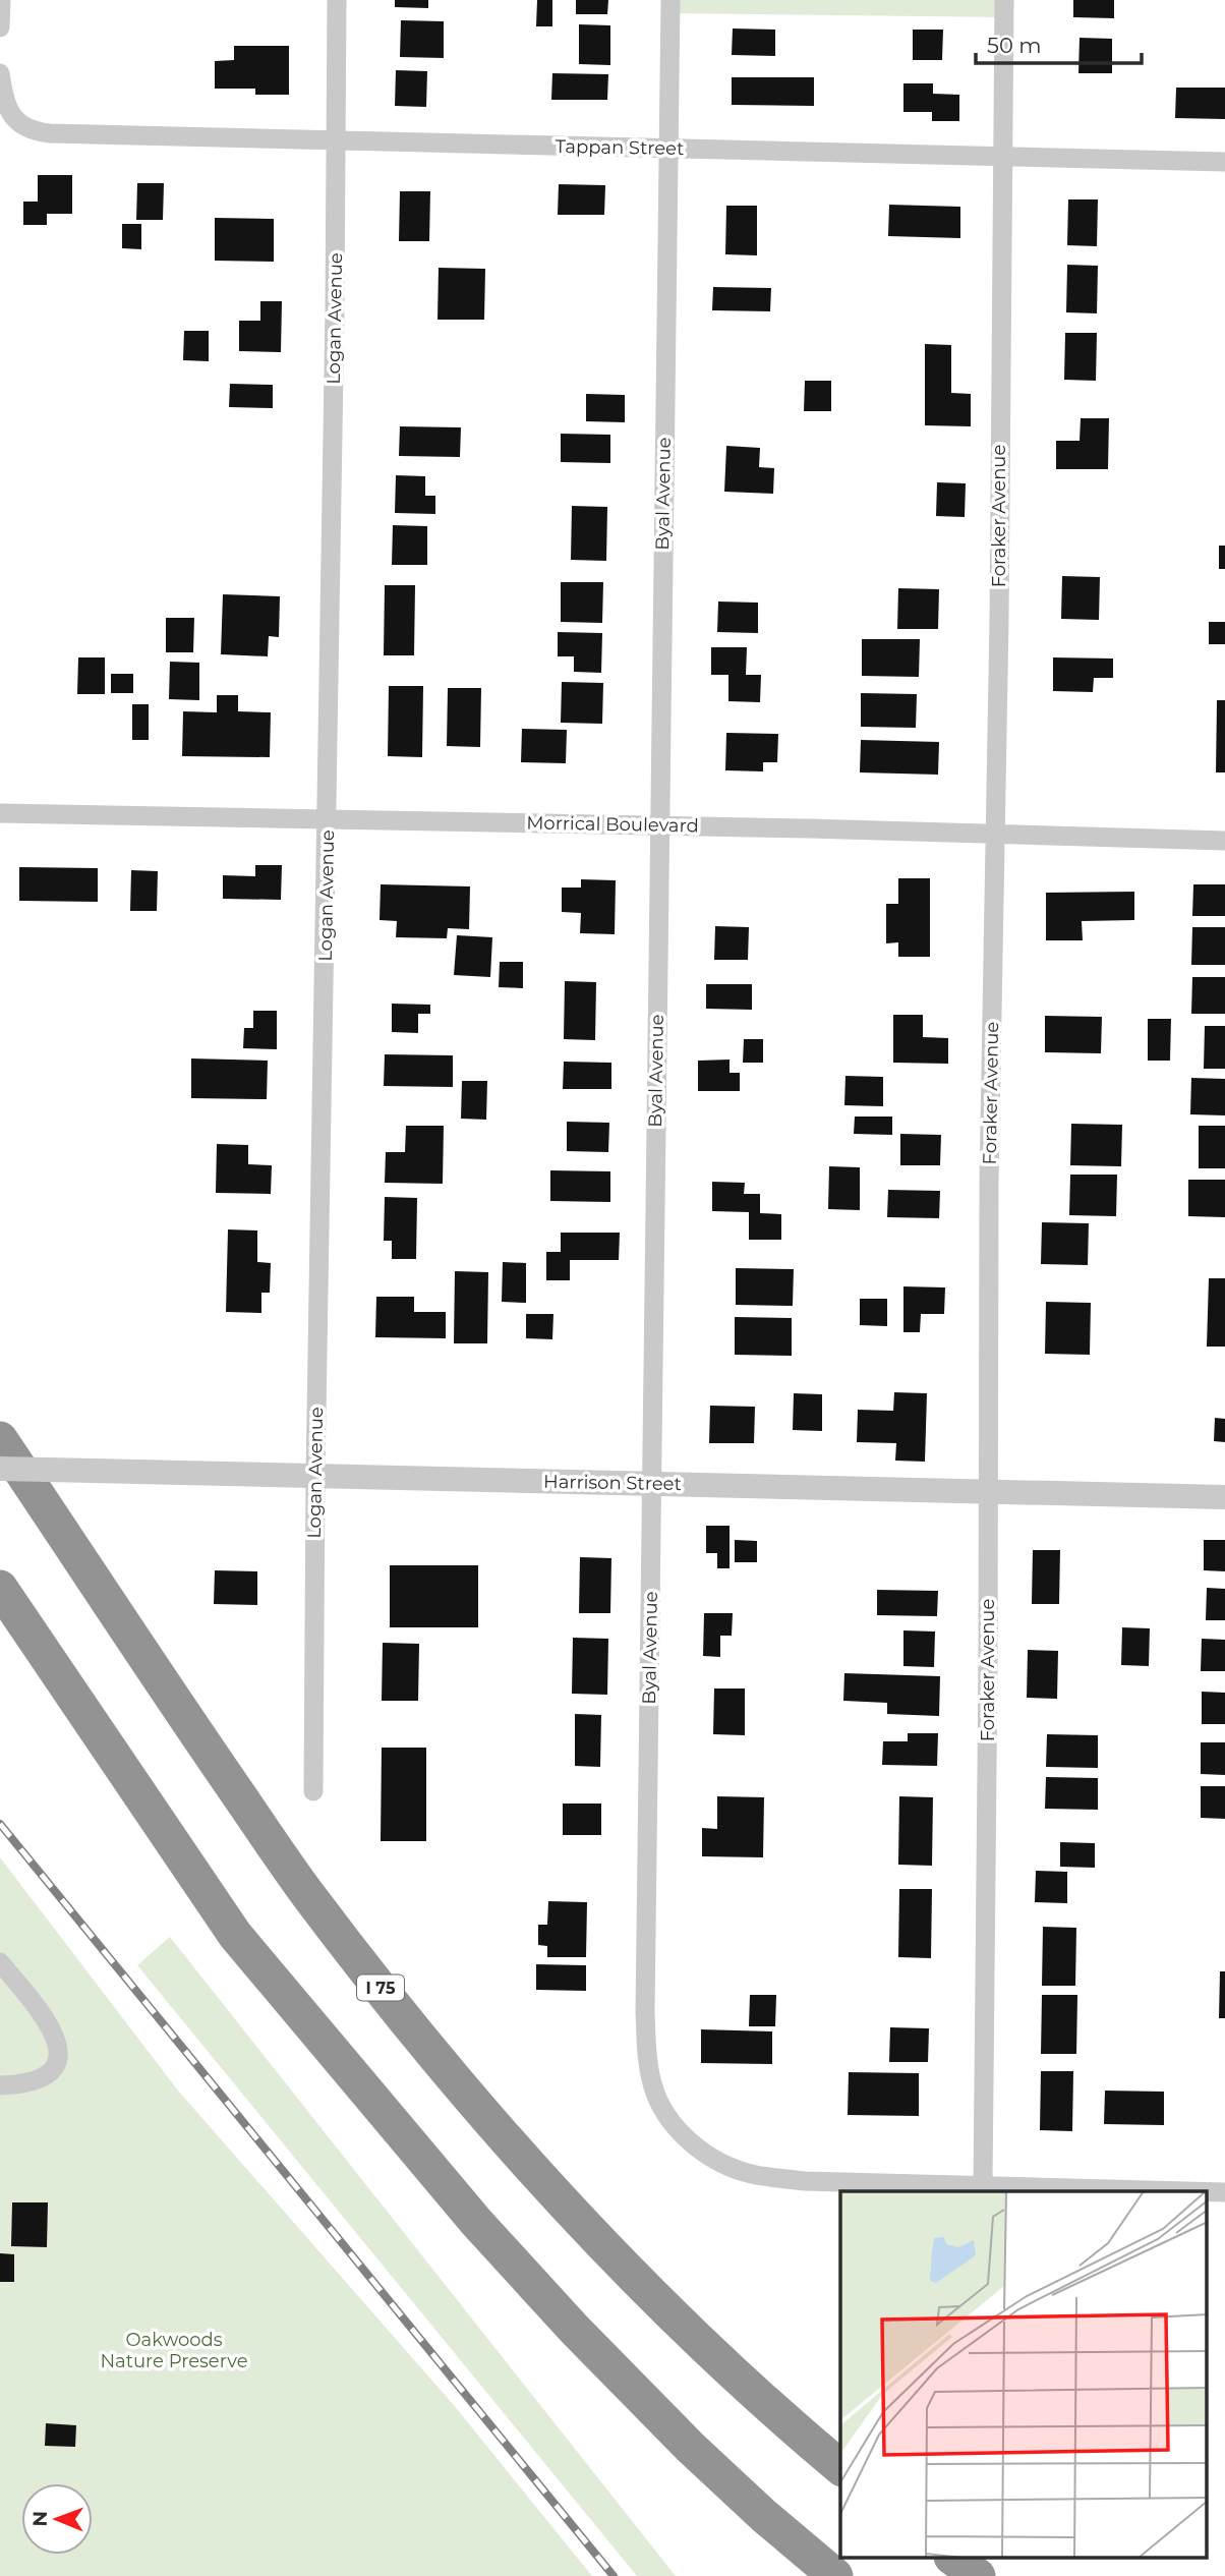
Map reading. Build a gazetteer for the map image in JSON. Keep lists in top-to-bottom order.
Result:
{
  "streets": {
    "highway": ["I 75"],
    "street": [
      "Tappan Street",
      "Logan Avenue",
      "Byal Avenue",
      "Foraker Avenue",
      "Morrical Boulevard",
      "Harrison Street"
    ]
  },
  "crossings": [
    ["Tappan Street", "Logan Avenue"],
    ["Tappan Street", "Byal Avenue"],
    ["Tappan Street", "Foraker Avenue"],
    ["Logan Avenue", "Morrical Boulevard"],
    ["Logan Avenue", "Harrison Street"],
    ["Byal Avenue", "Foraker Avenue"],
    ["Byal Avenue", "Morrical Boulevard"],
    ["Byal Avenue", "Harrison Street"],
    ["Foraker Avenue", "Morrical Boulevard"],
    ["Foraker Avenue", "Harrison Street"]
  ],
  "parks": ["Oakwoods Nature Preserve"],
  "scale_bar": "50 m",
  "north": "left"
}
